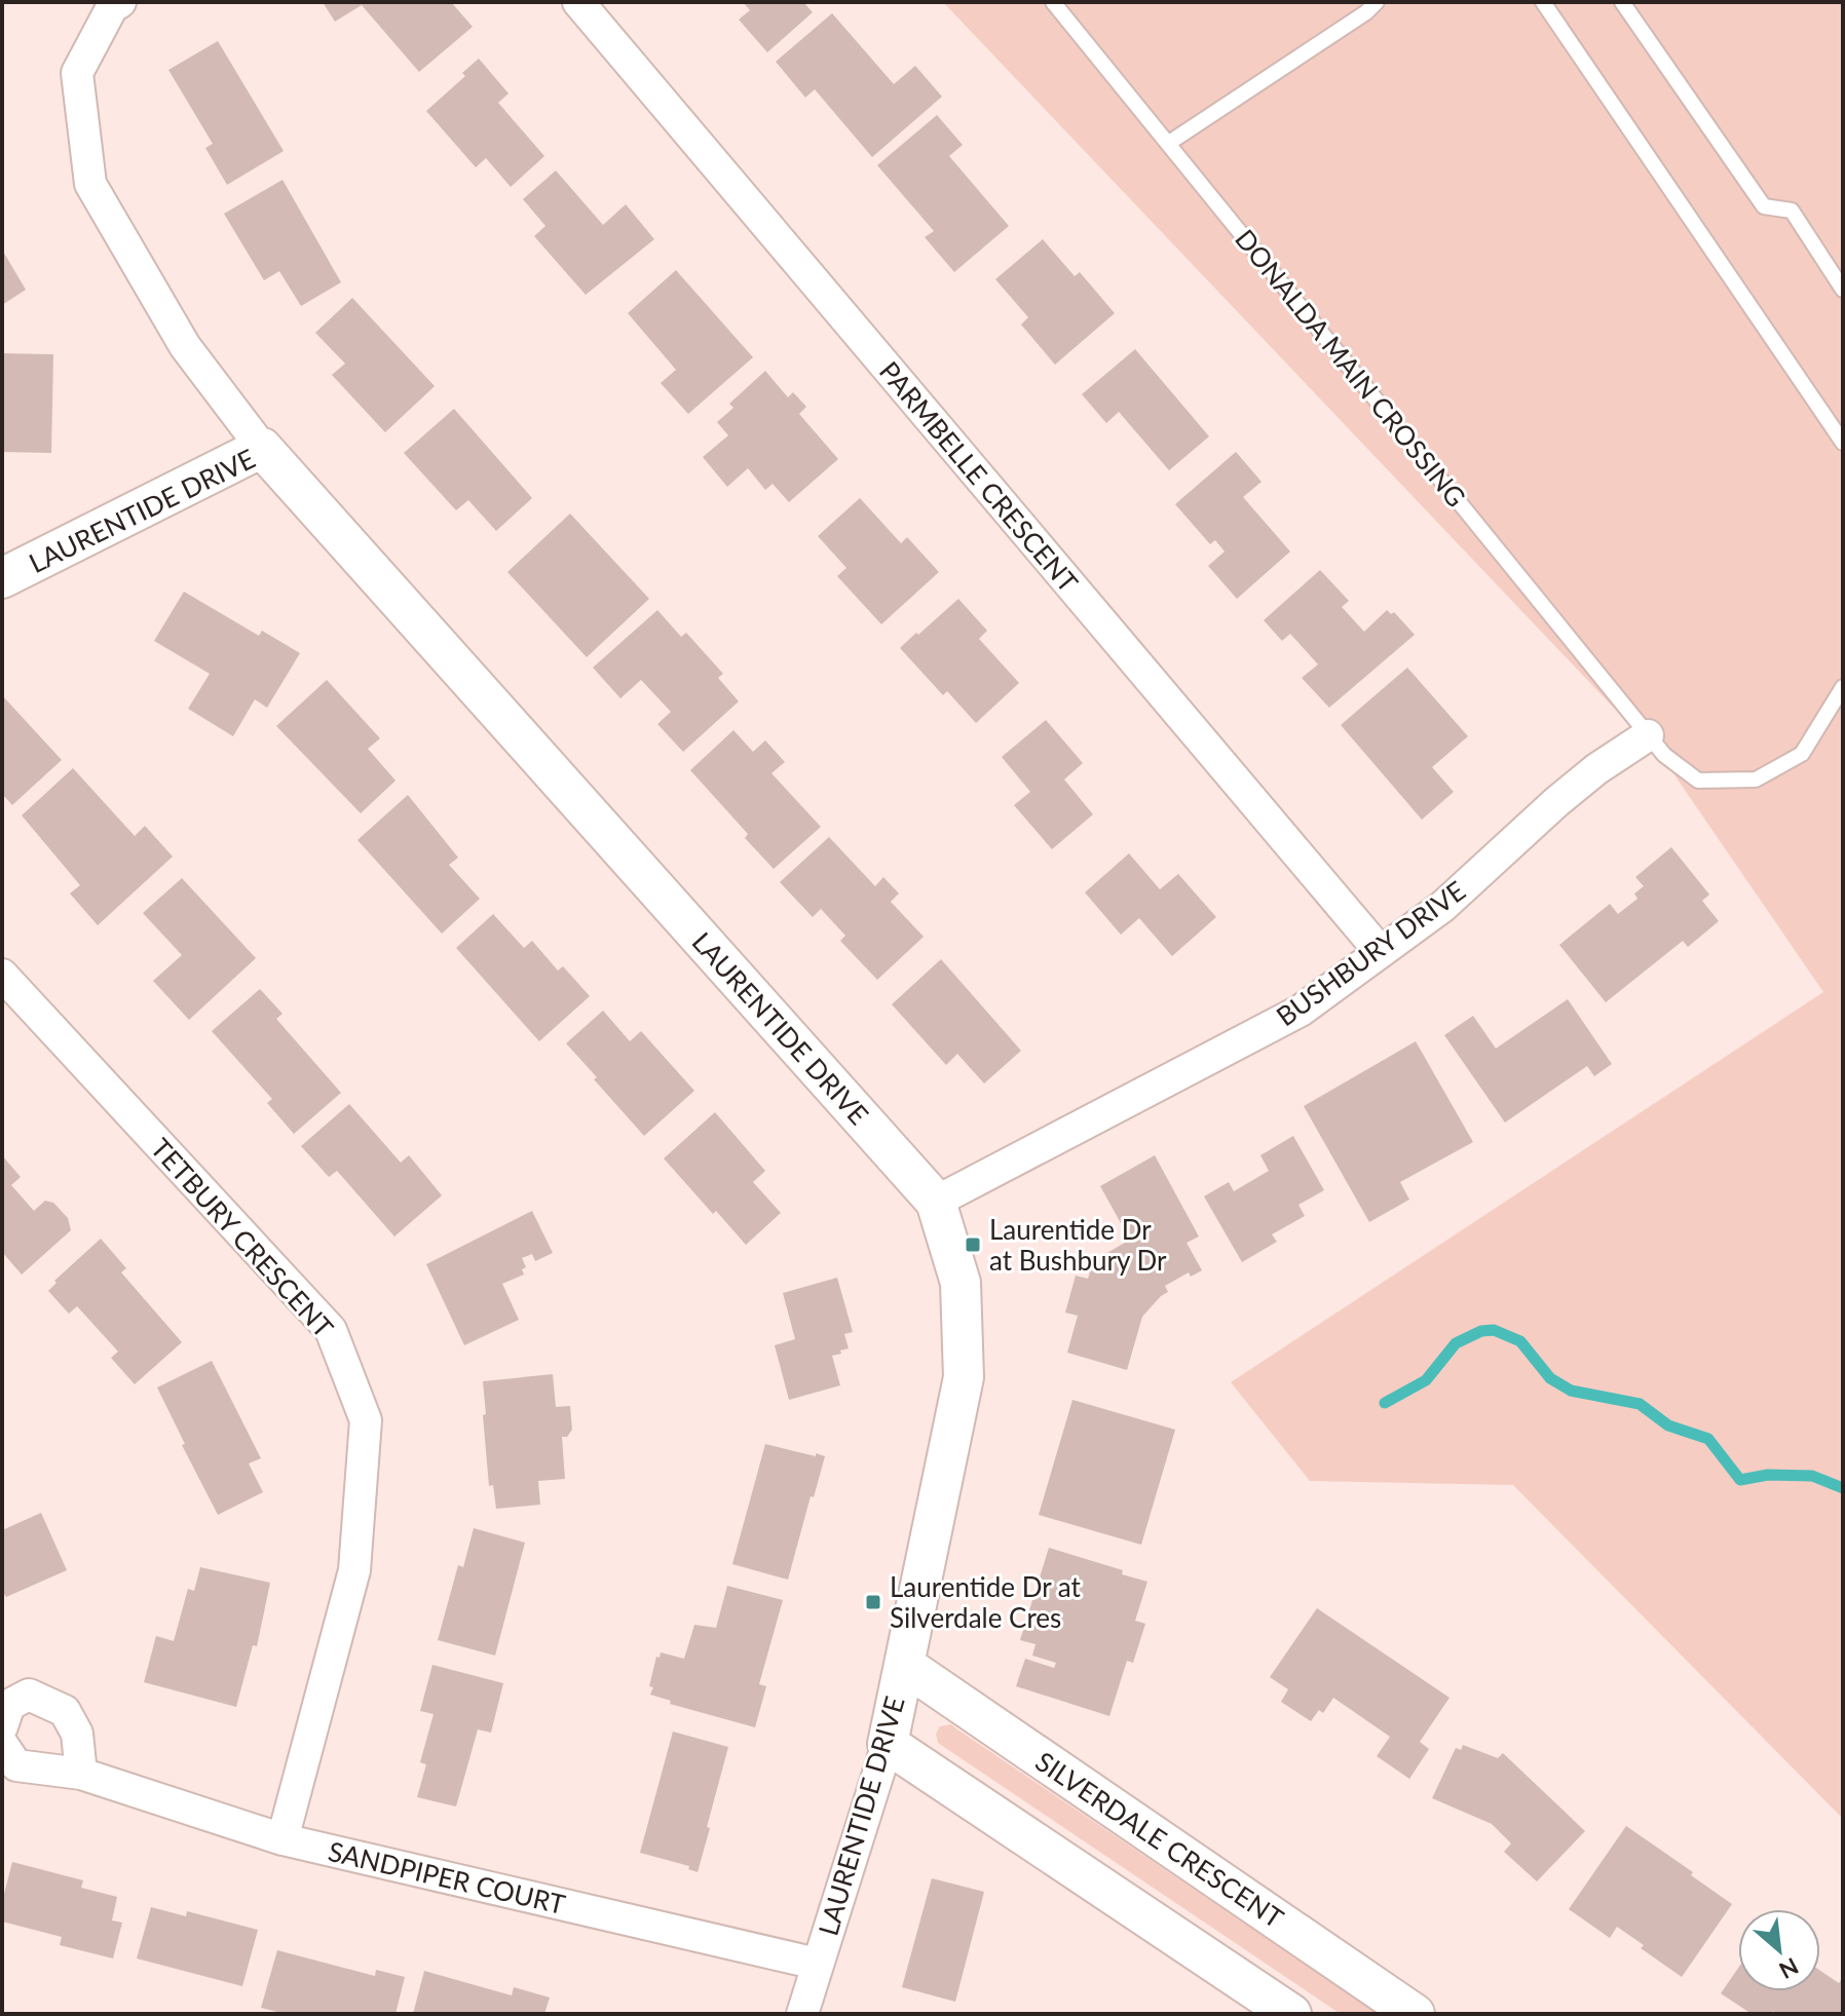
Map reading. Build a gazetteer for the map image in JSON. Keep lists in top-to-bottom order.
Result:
{
  "streets": {
    "street": [
      "PARMBELLE CRESCENT",
      "LAURENTIDE DRIVE",
      "BUSHBURY DRIVE",
      "TETBURY CRESCENT",
      "SILVERDALE CRESCENT",
      "SANDPIPER COURT"
    ],
    "lane": ["DONALDA MAIN CROSSING"]
  },
  "crossings": [
    ["DONALDA MAIN CROSSING", "BUSHBURY DRIVE"],
    ["PARMBELLE CRESCENT", "BUSHBURY DRIVE"],
    ["LAURENTIDE DRIVE", "BUSHBURY DRIVE"],
    ["LAURENTIDE DRIVE", "SILVERDALE CRESCENT"],
    ["LAURENTIDE DRIVE", "SANDPIPER COURT"],
    ["TETBURY CRESCENT", "SANDPIPER COURT"]
  ],
  "places": {
    "transit": ["Laurentide Dr at Bushbury Dr", "Laurentide Dr at Silverdale Cres"]
  },
  "north": "bottom right"
}
